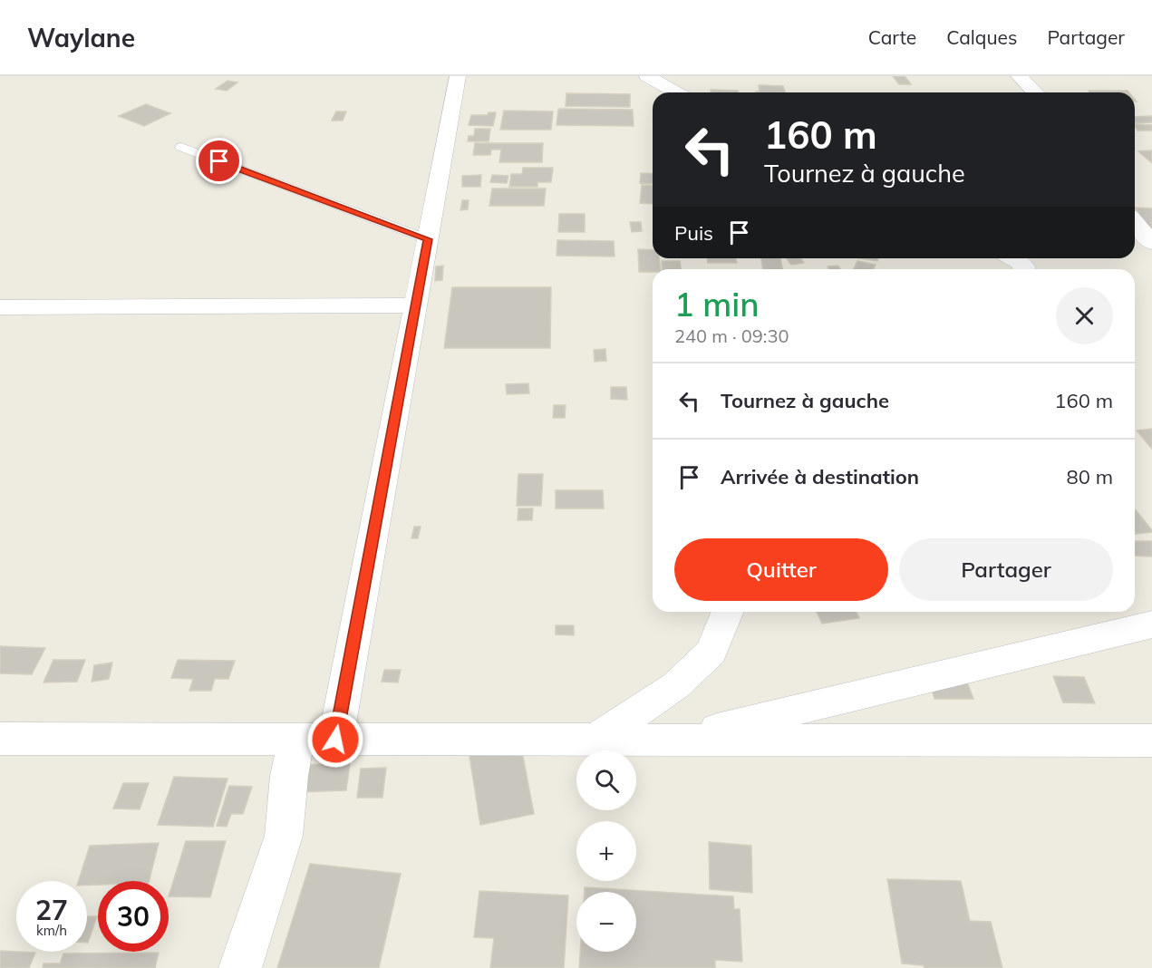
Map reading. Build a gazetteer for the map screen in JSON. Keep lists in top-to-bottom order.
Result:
{
  "page": {
    "header": "Waylane",
    "nav": ["Carte", "Calques", "Partager"],
    "turn": ["160 m", "Tournez à gauche"],
    "then": "Puis",
    "heading": ["1 min", "240 m · 09:30"],
    "list": [
      {
        "name": "Tournez à gauche",
        "value": "160 m"
      },
      {
        "name": "Arrivée à destination",
        "value": "80 m"
      }
    ],
    "buttons": ["Quitter", "Partager"],
    "map_buttons": ["+", "−"],
    "speed": "27 km/h",
    "limit": "30"
  }
}
